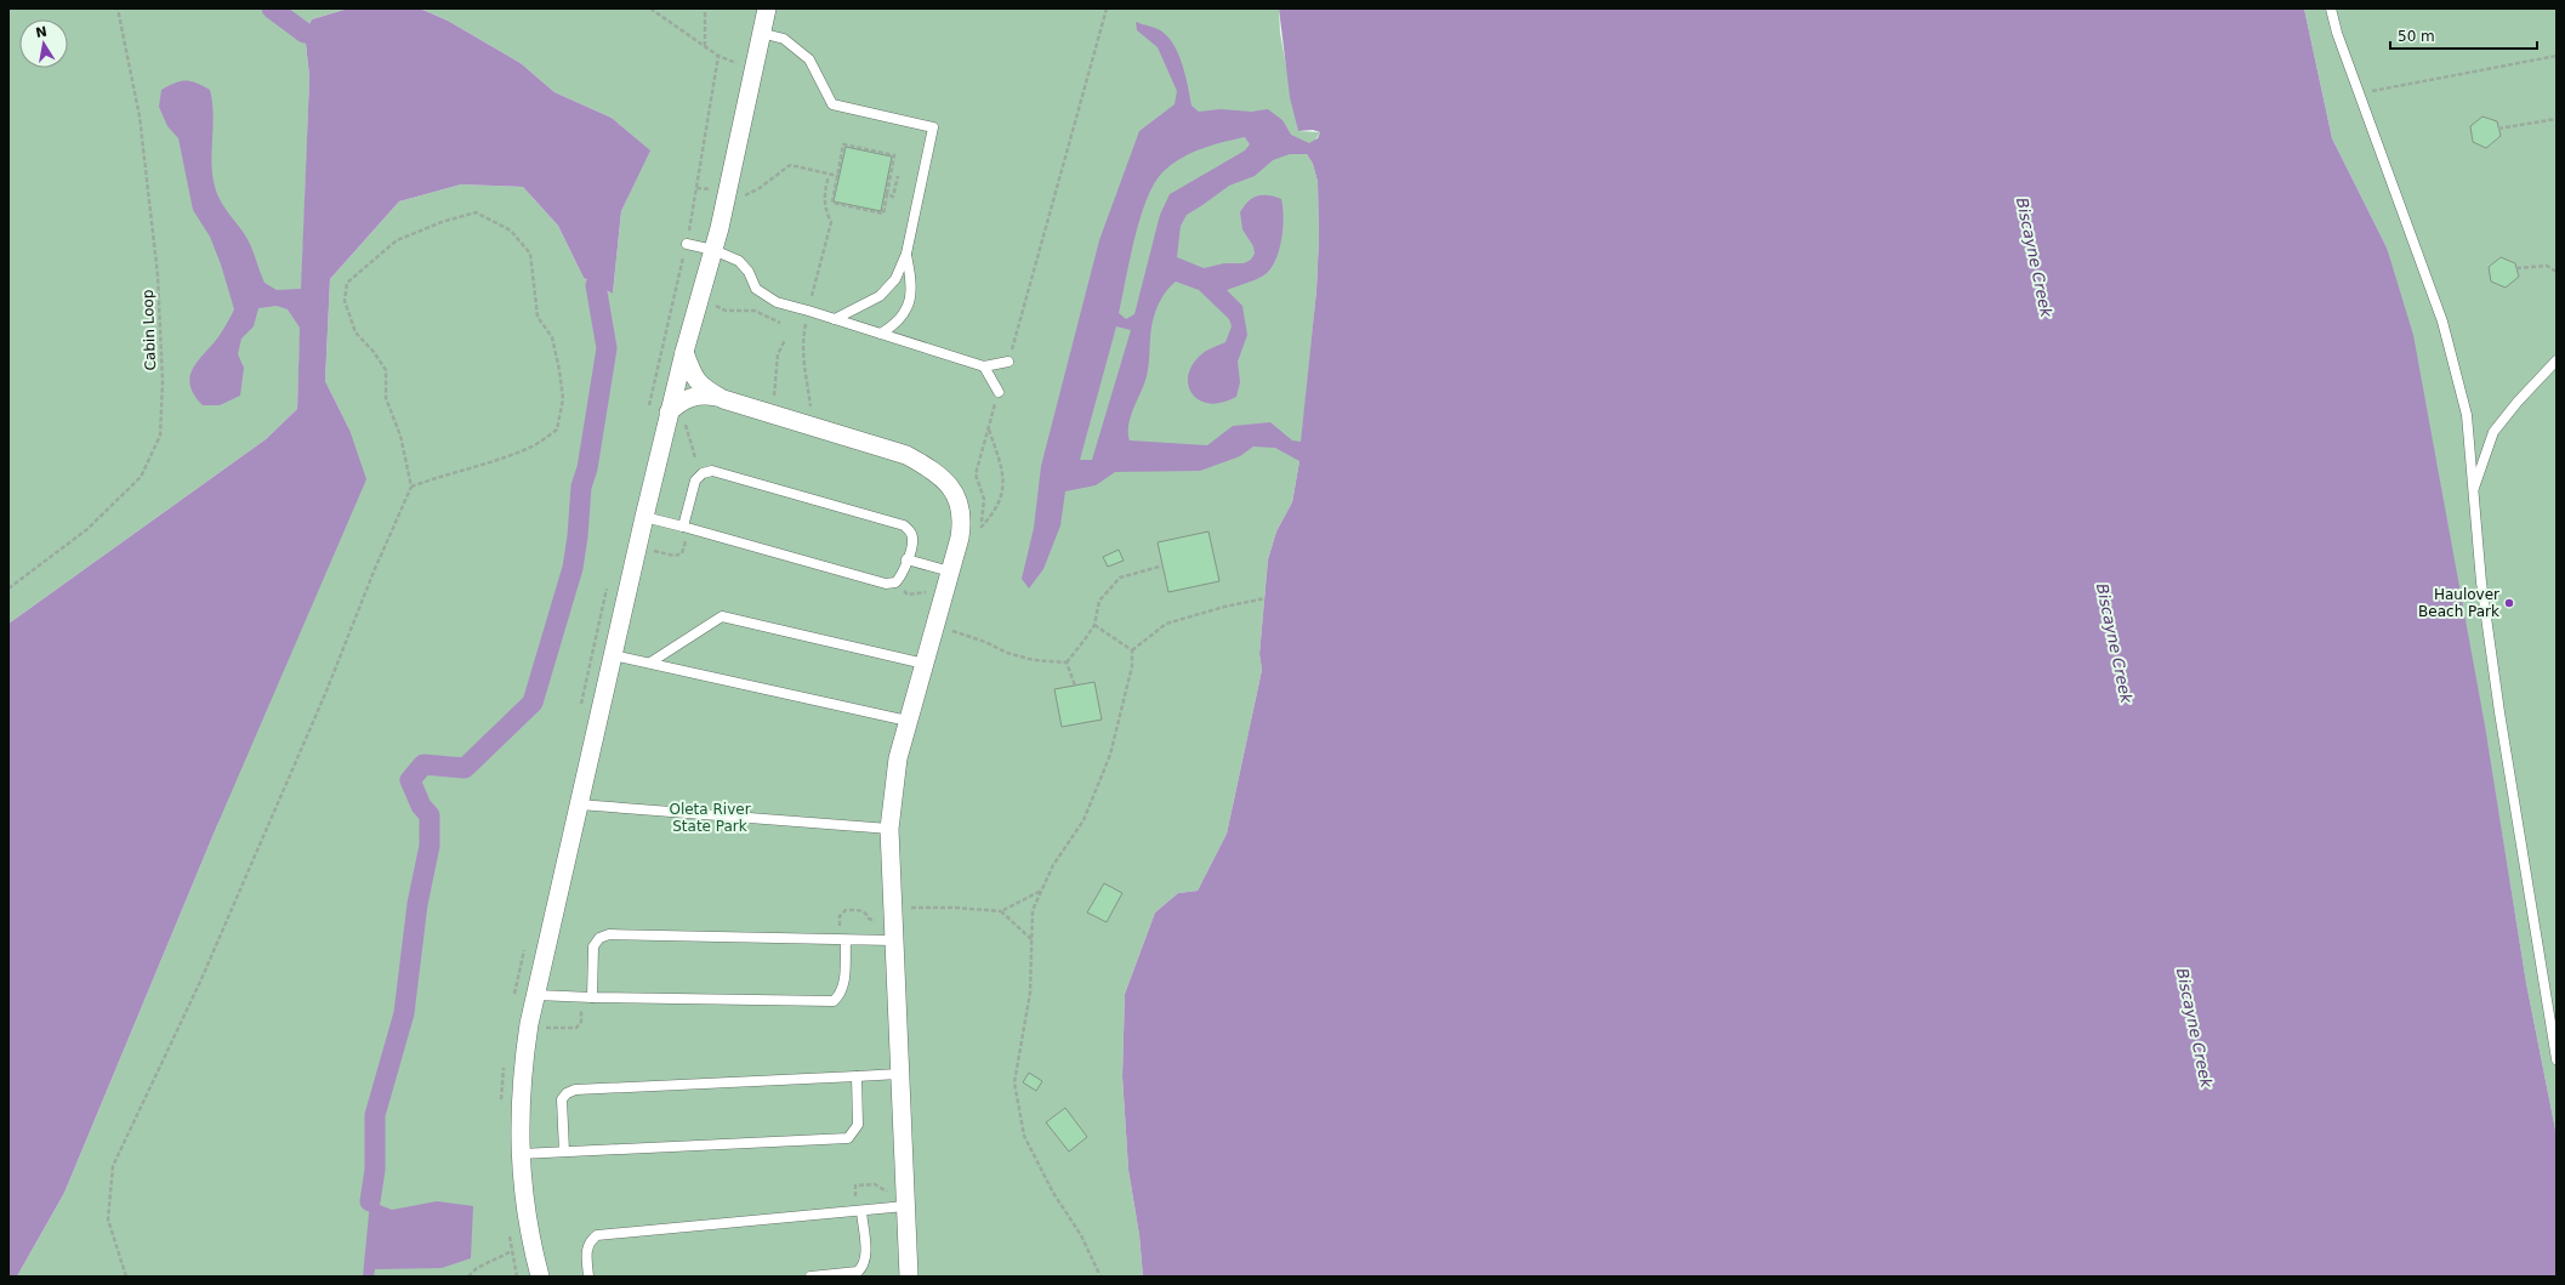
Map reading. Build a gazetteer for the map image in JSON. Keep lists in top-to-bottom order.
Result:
{
  "streets": {
    "path": ["Cabin Loop"]
  },
  "water": ["Biscayne Creek"],
  "parks": ["Oleta River State Park"],
  "places": ["Haulover Beach Park"],
  "scale_bar": "50 m",
  "north": "top"
}
